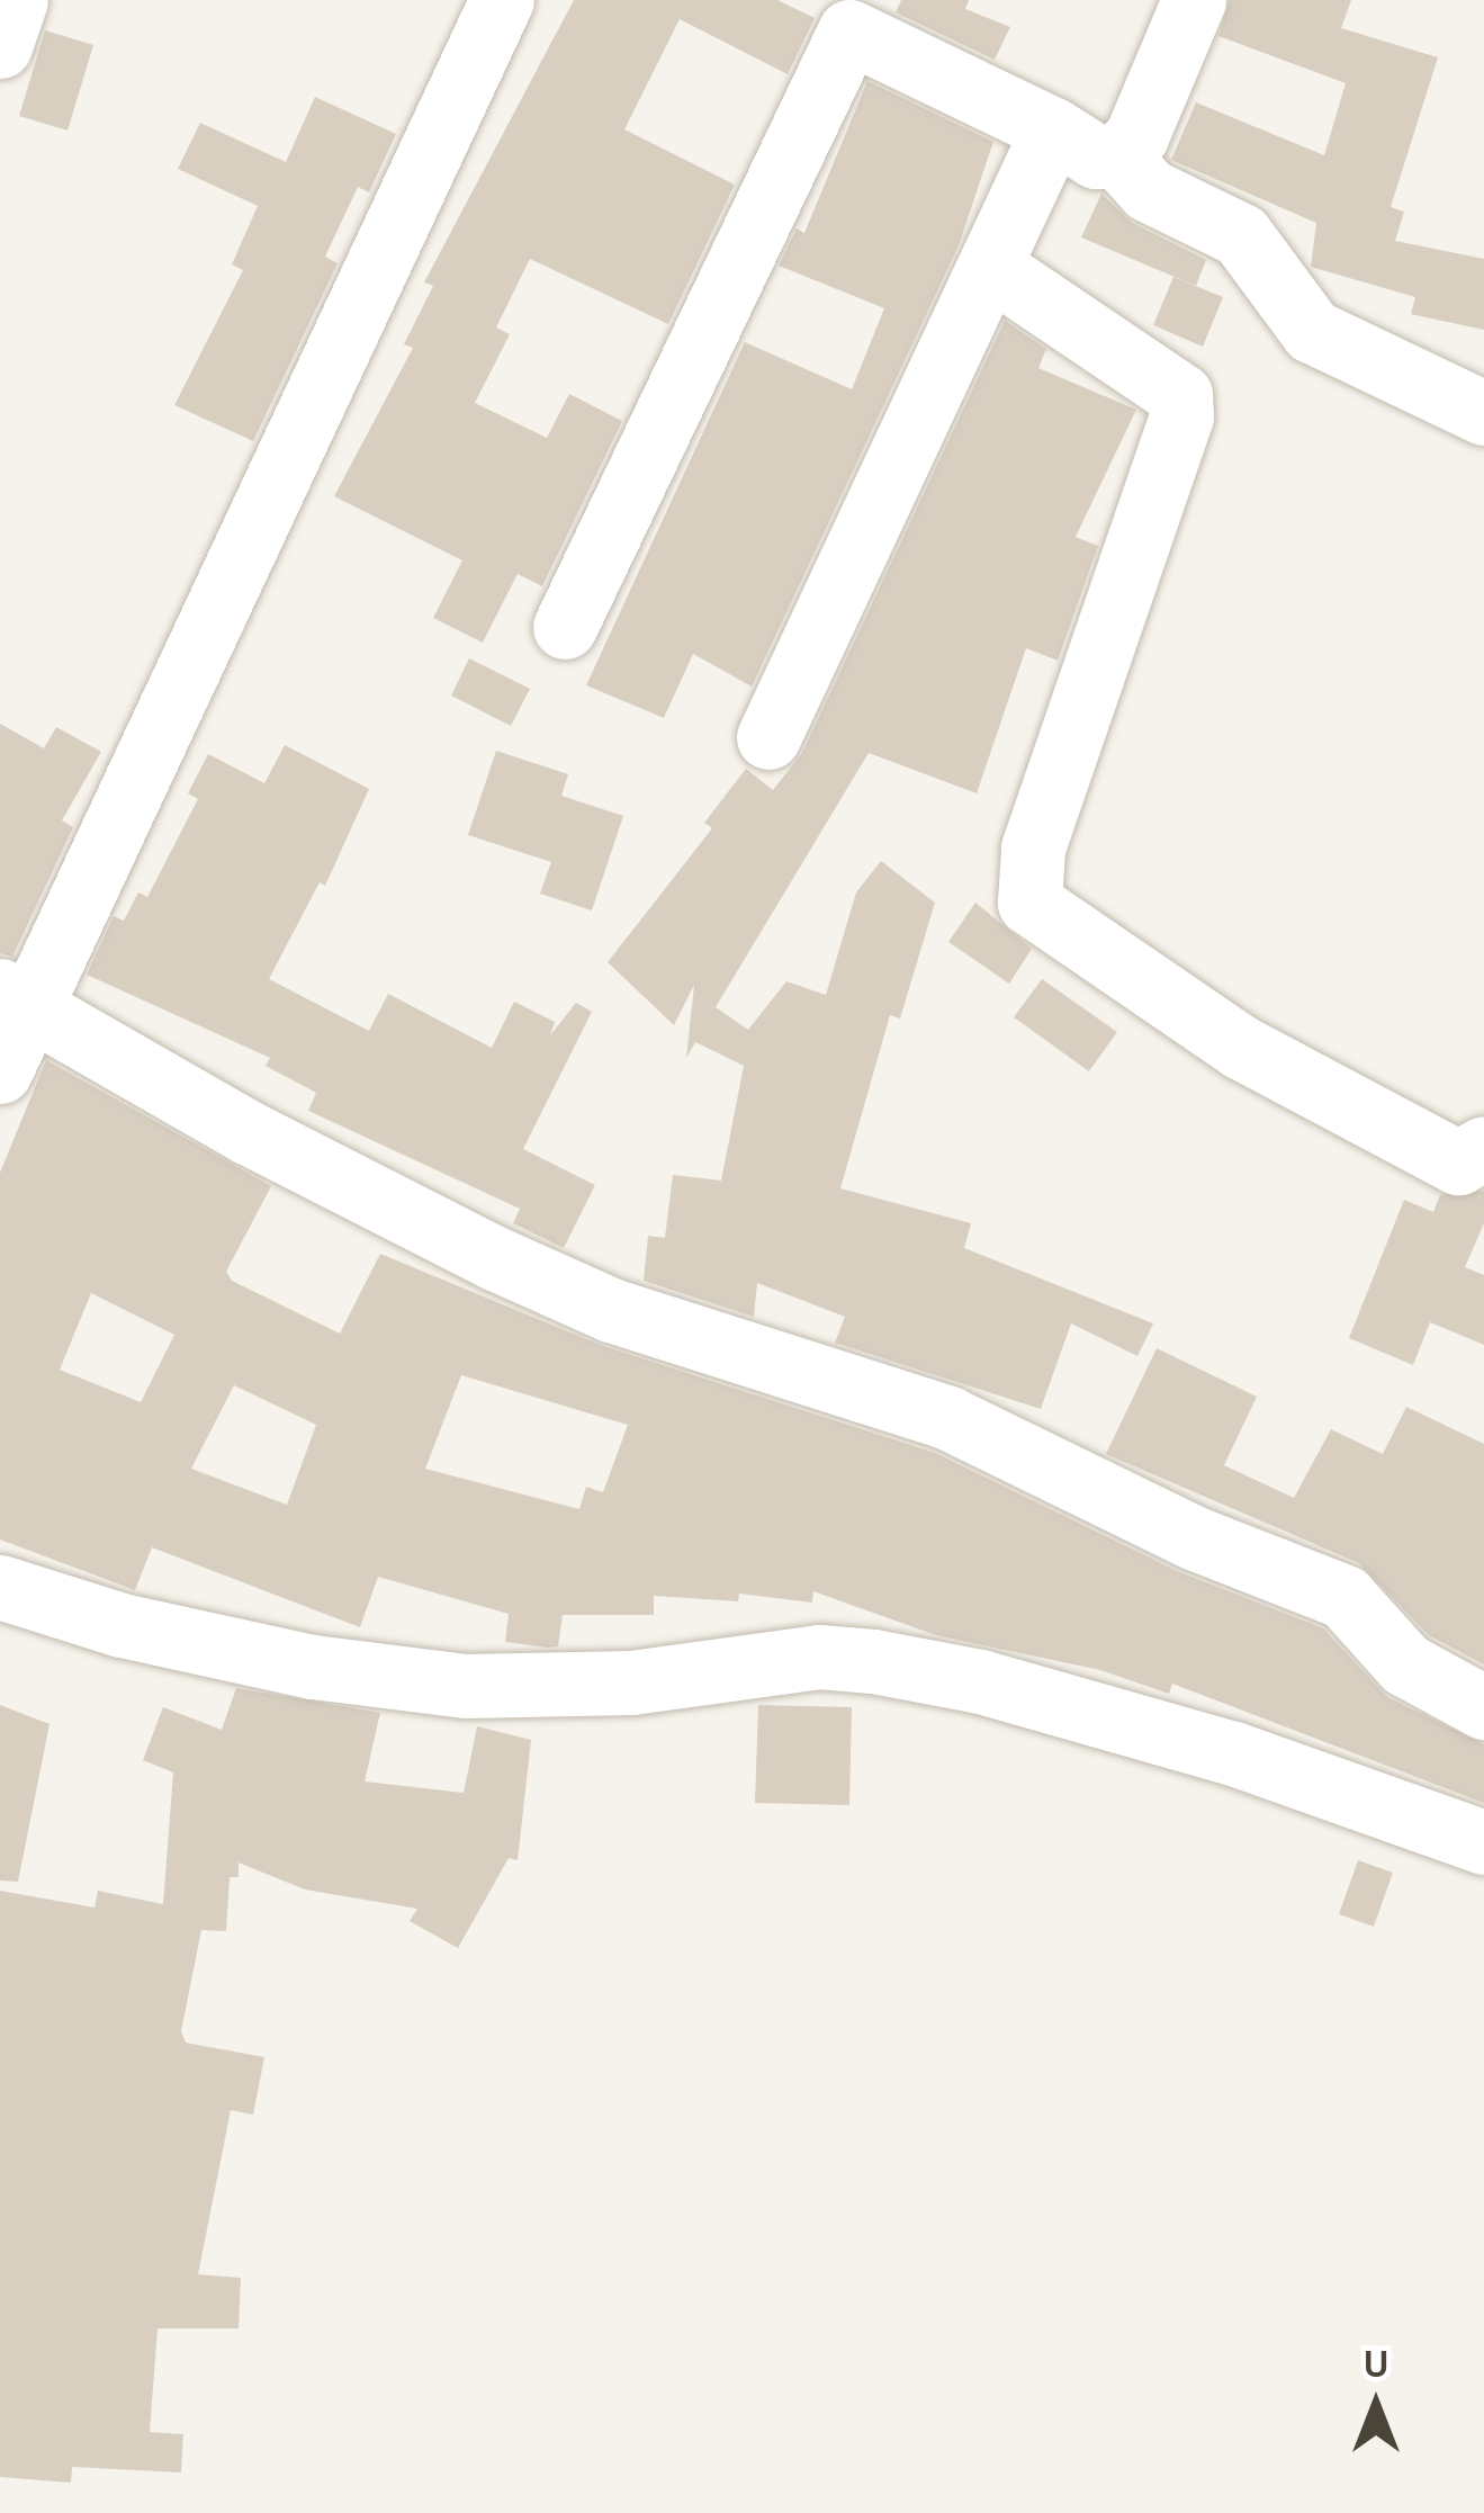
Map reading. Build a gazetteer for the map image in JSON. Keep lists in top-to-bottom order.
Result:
{
  "north": "top"
}
